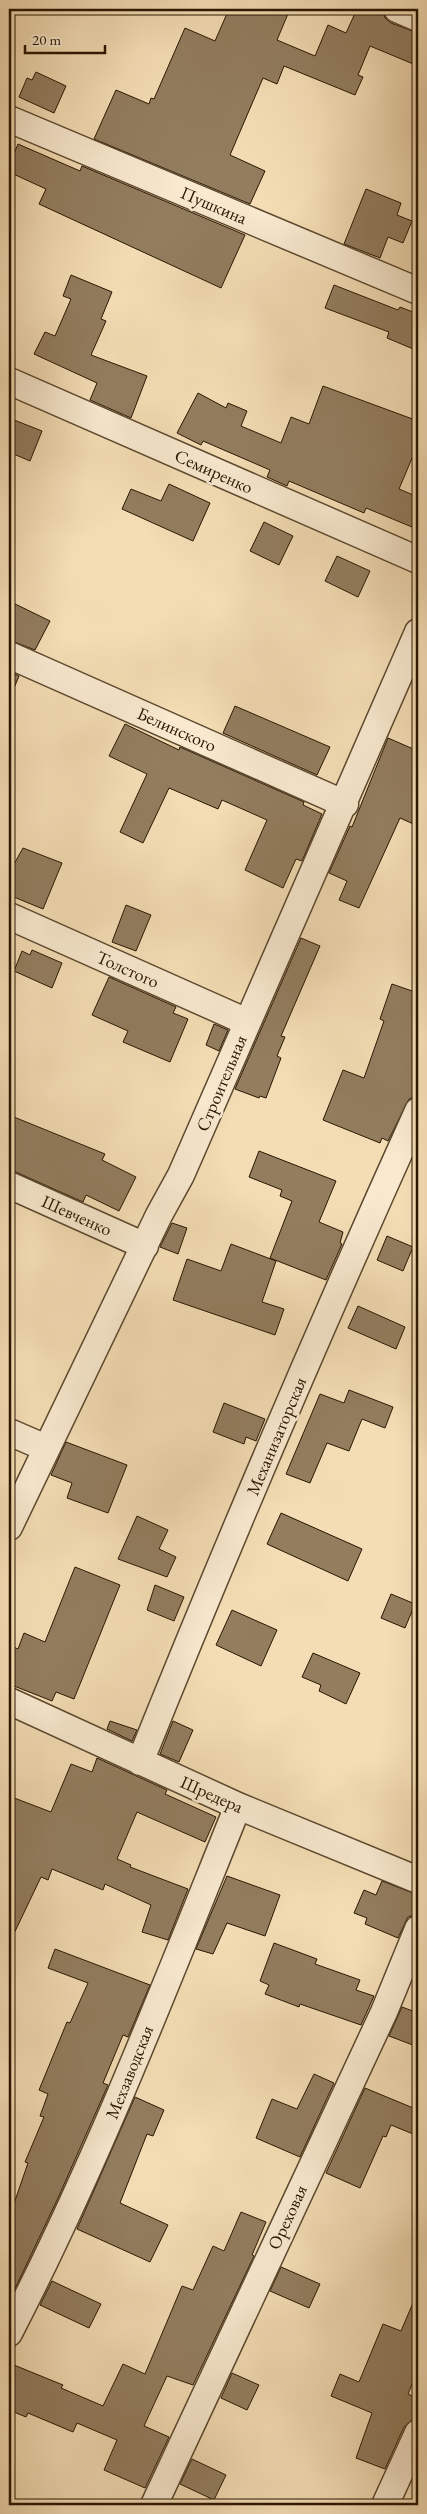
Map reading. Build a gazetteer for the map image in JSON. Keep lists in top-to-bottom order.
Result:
{
  "streets": {
    "street": [
      "Пушкина",
      "Семиренко",
      "Белинского",
      "Толстого",
      "Строительная",
      "Шевченко",
      "Механизаторская",
      "Шредера",
      "Мехзаводская",
      "Ореховая"
    ]
  },
  "crossings": [
    ["Белинского", "Строительная"],
    ["Толстого", "Строительная"],
    ["Строительная", "Шевченко"],
    ["Механизаторская", "Шредера"],
    ["Шредера", "Мехзаводская"]
  ],
  "scale_bar": "20 m"
}
